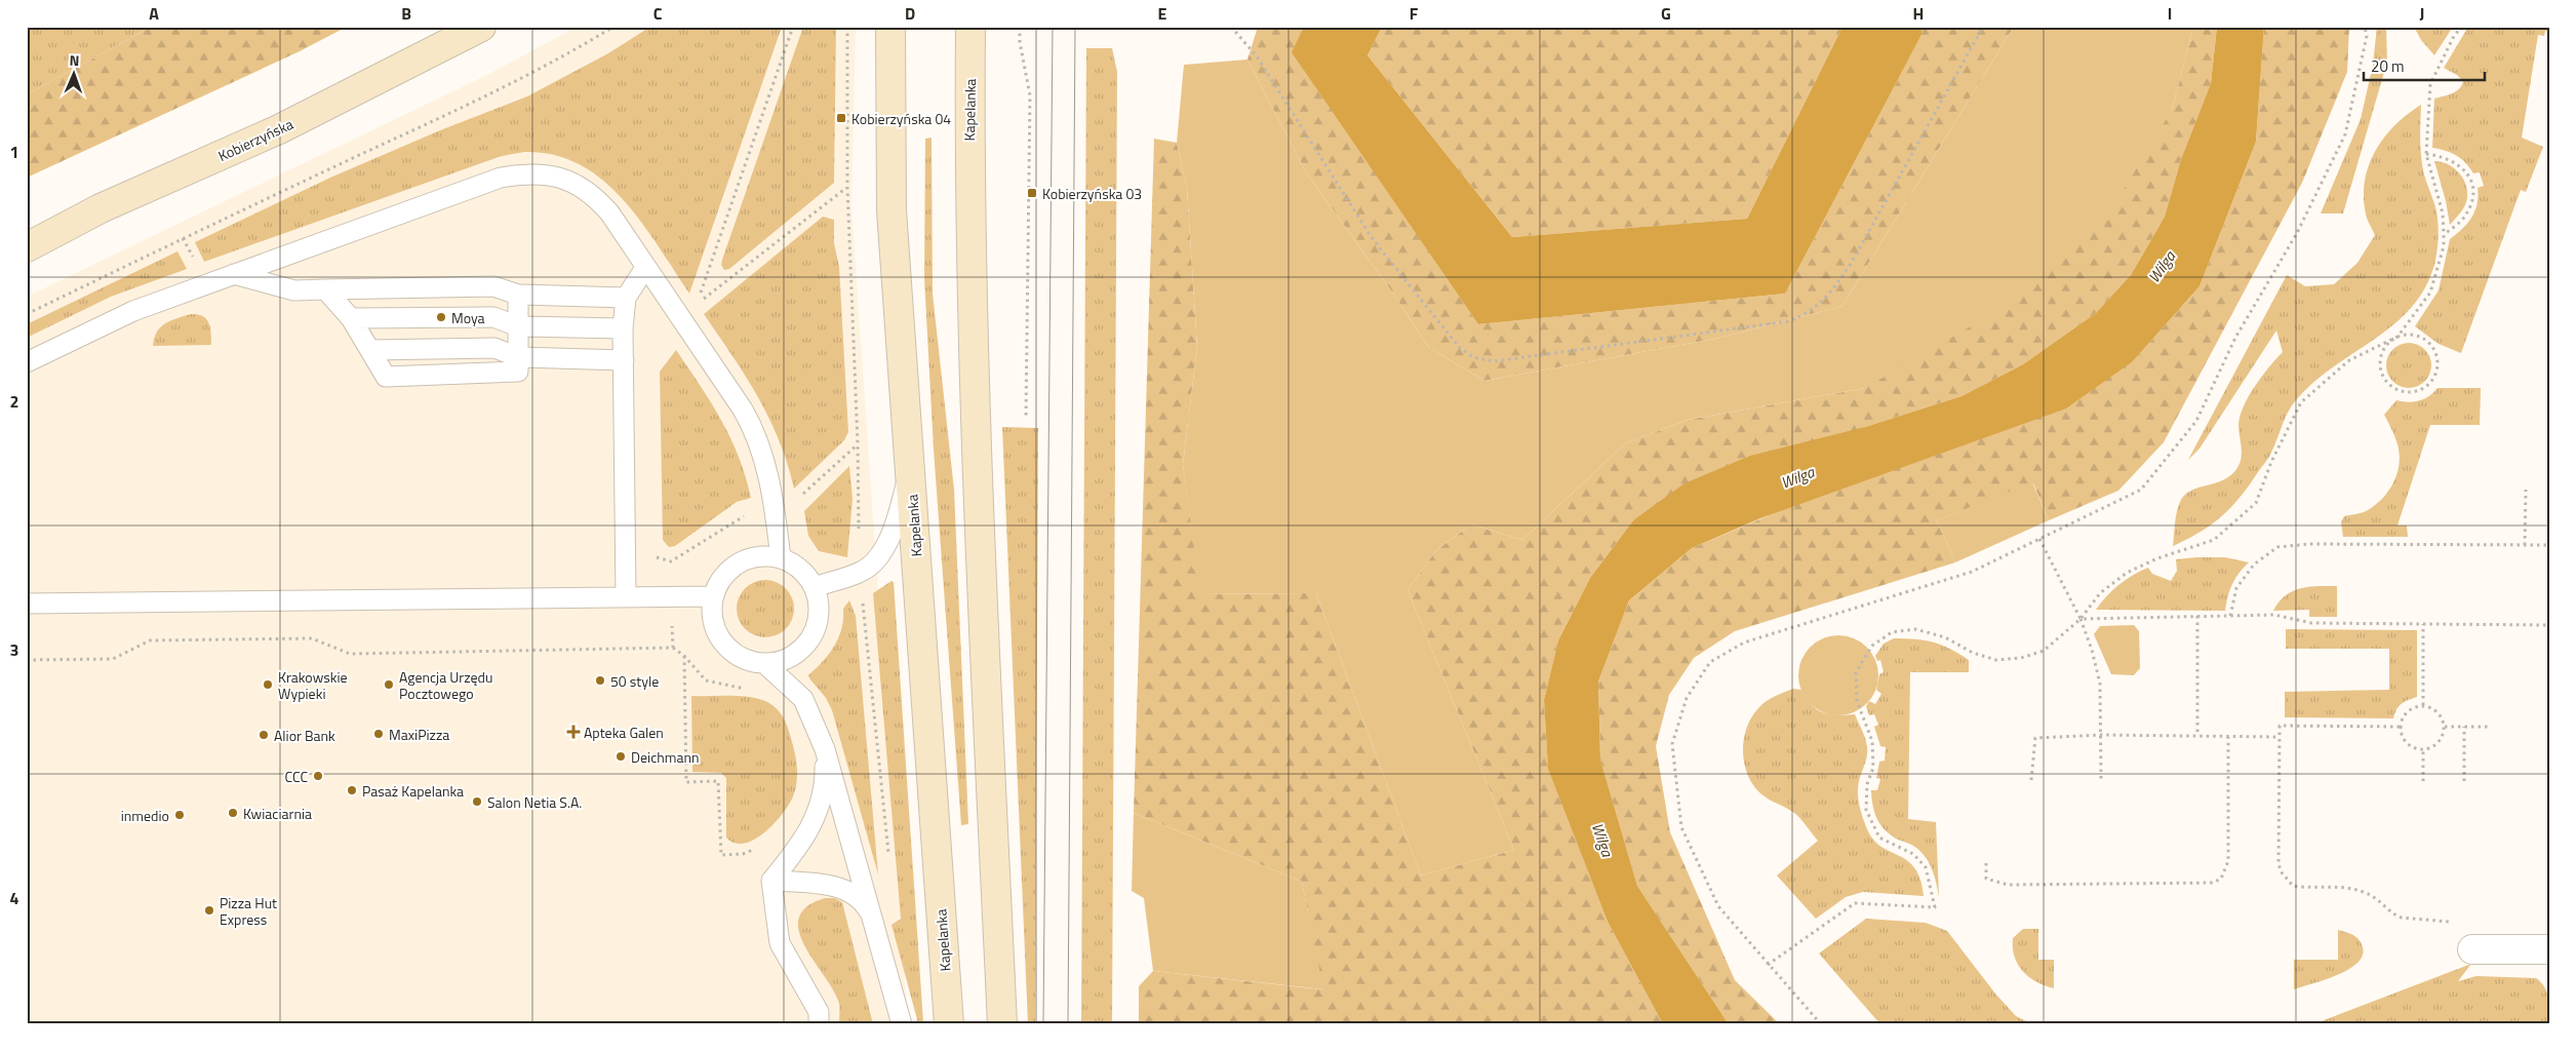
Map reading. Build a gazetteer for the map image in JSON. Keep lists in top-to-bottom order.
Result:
{
  "streets": {
    "main road": ["Kapelanka", "Kobierzyńska"]
  },
  "water": ["Wilga"],
  "places": {
    "transit": ["Kobierzyńska 04", "Kobierzyńska 03"],
    "other": [
      "Moya",
      "50 style",
      "Krakowskie Wypieki",
      "Agencja Urzędu Pocztowego",
      "MaxiPizza",
      "Alior Bank",
      "Deichmann",
      "CCC",
      "Pasaż Kapelanka",
      "Salon Netia S.A.",
      "Kwiaciarnia",
      "inmedio",
      "Pizza Hut Express"
    ],
    "health": ["Apteka Galen"]
  },
  "scale_bar": "20 m",
  "north": "top",
  "grid": {
    "columns": [
      "A",
      "B",
      "C",
      "D",
      "E",
      "F",
      "G",
      "H",
      "I",
      "J"
    ],
    "rows": [
      "1",
      "2",
      "3",
      "4"
    ]
  }
}
